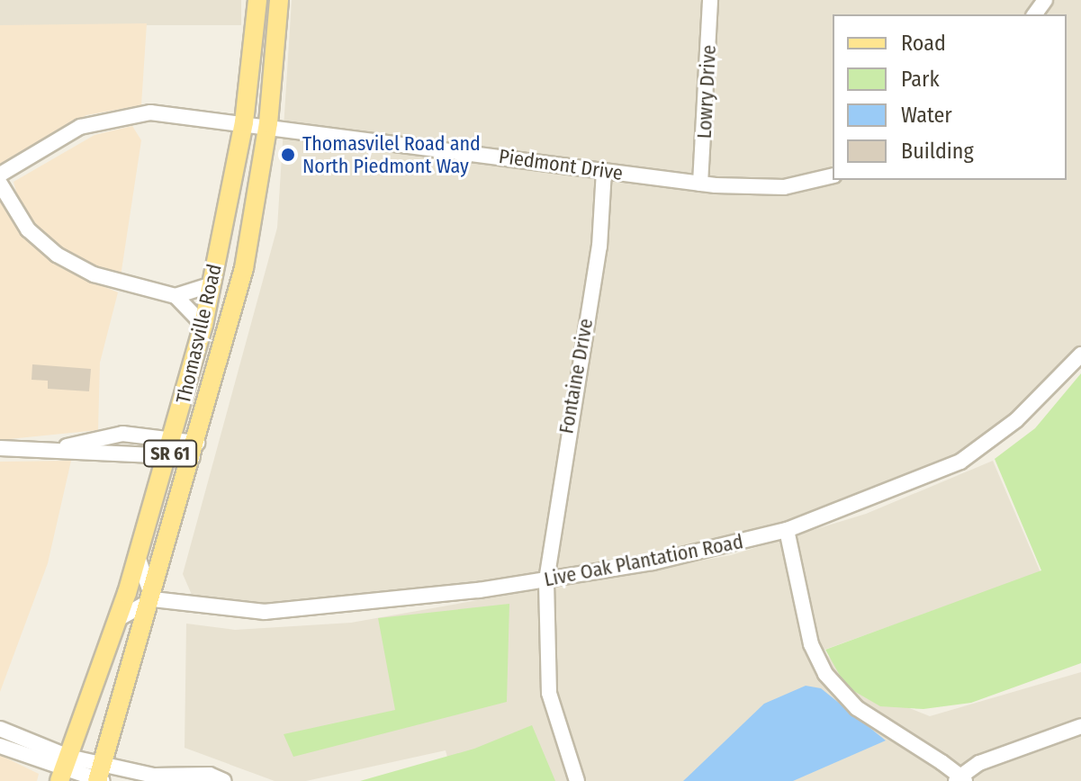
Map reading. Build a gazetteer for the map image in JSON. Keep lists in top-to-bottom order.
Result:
{
  "streets": {
    "main road": ["Thomasville Road", "SR 61"],
    "street": [
      "Lowry Drive",
      "Piedmont Drive",
      "Fontaine Drive",
      "Live Oak Plantation Road"
    ]
  },
  "crossings": [
    ["Lowry Drive", "Piedmont Drive"],
    ["Piedmont Drive", "Thomasville Road"],
    ["Piedmont Drive", "Fontaine Drive"],
    ["Thomasville Road", "Live Oak Plantation Road"],
    ["Fontaine Drive", "Live Oak Plantation Road"]
  ],
  "places": ["Thomasvilel Road and North Piedmont Way"],
  "legend": [
    "Road",
    "Park",
    "Water",
    "Building"
  ]
}
